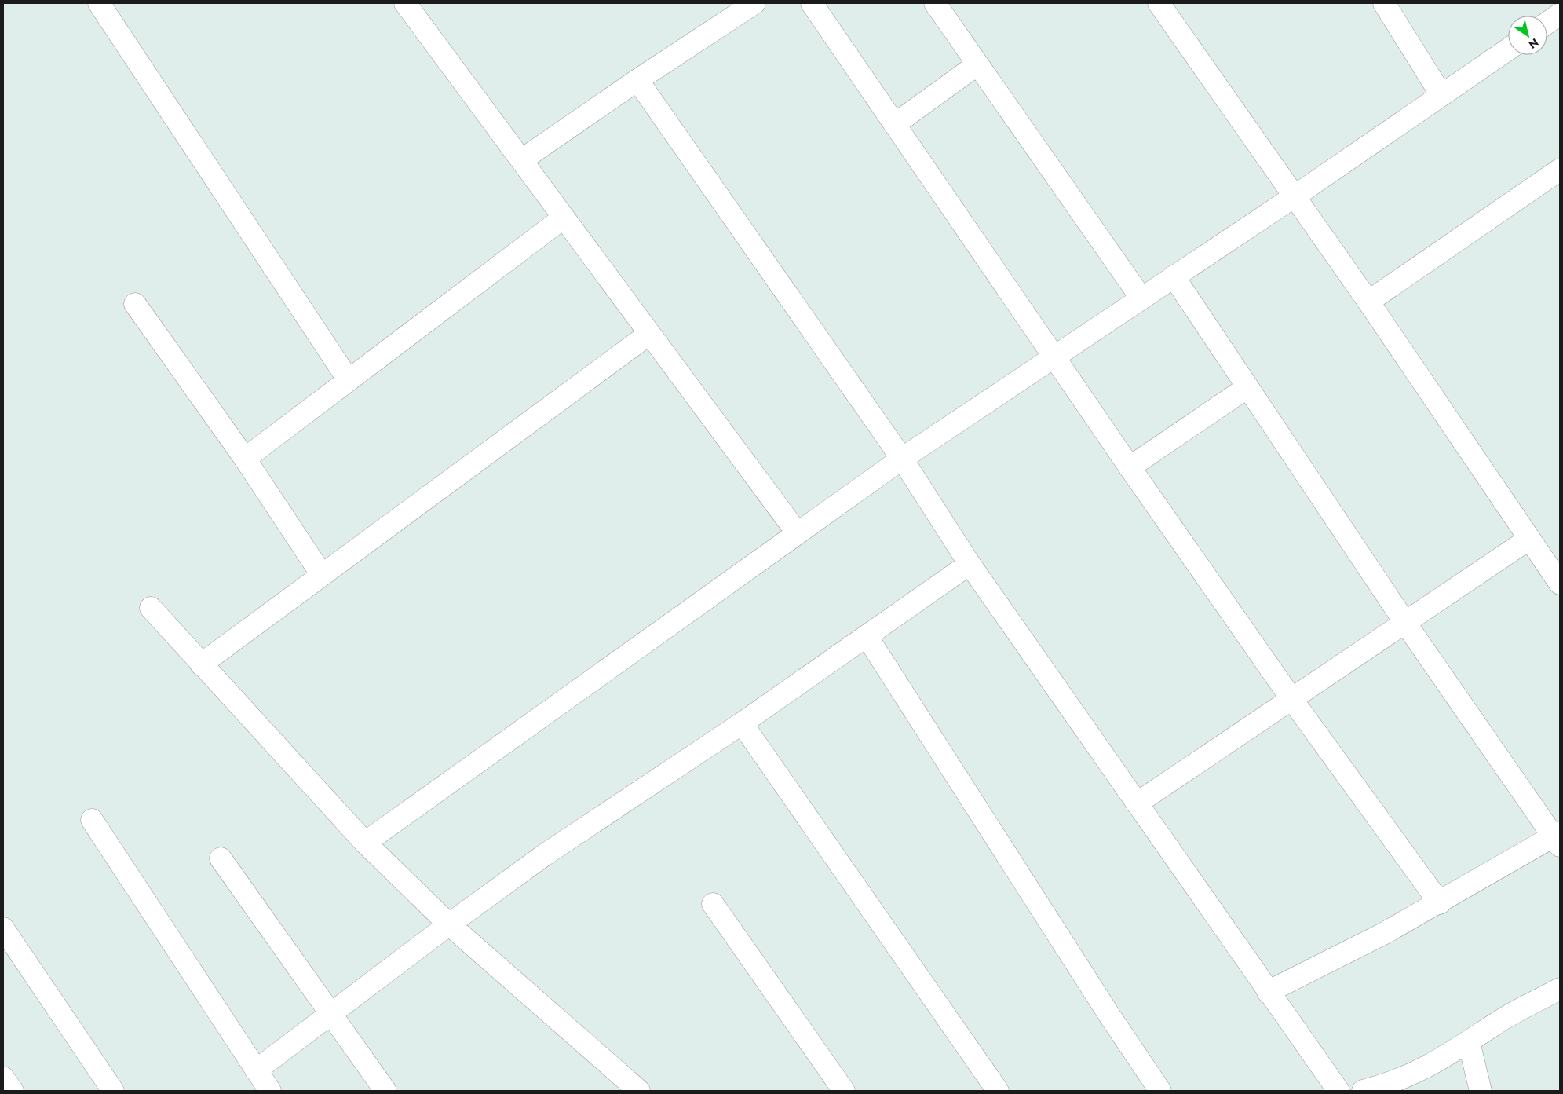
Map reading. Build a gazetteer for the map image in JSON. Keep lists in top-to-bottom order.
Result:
{
  "north": "bottom right"
}
